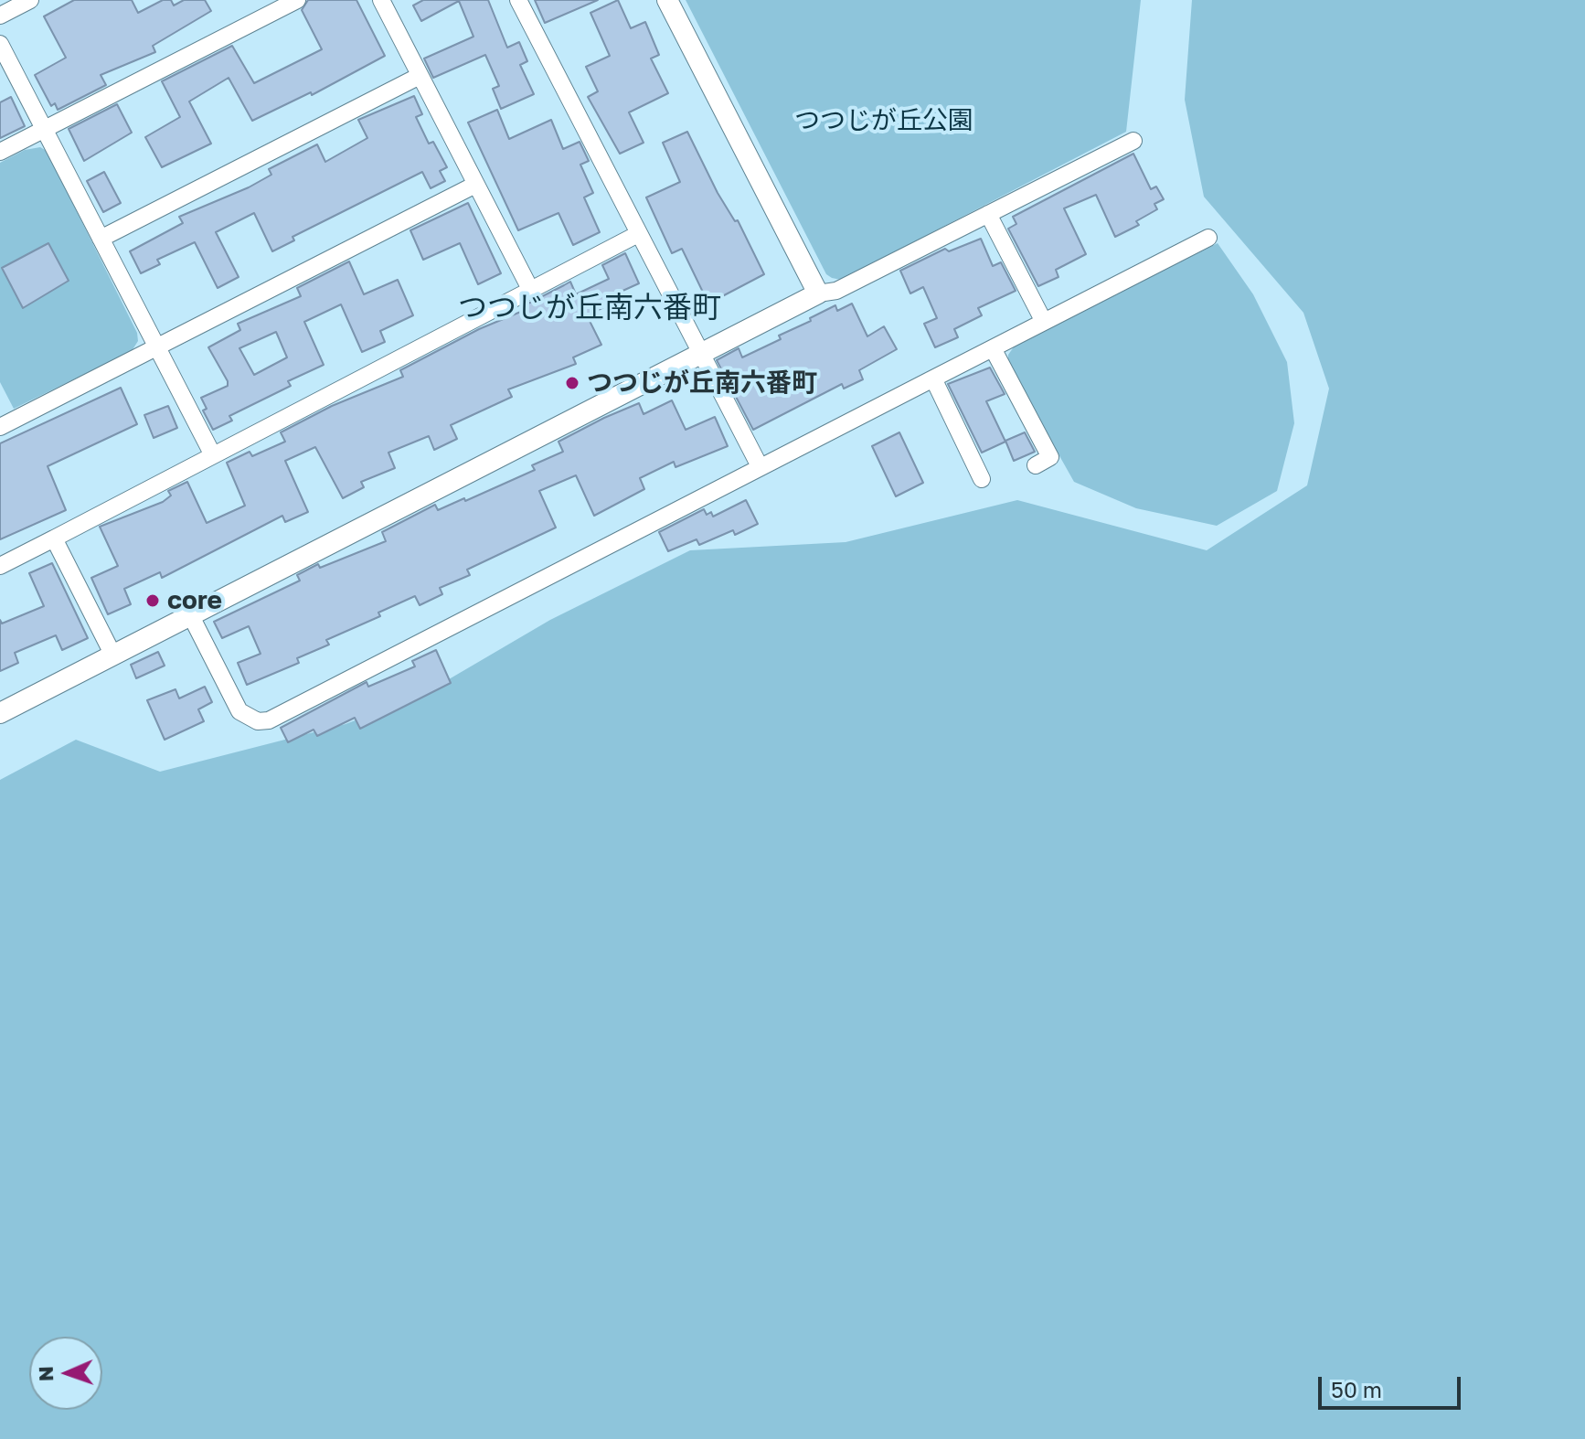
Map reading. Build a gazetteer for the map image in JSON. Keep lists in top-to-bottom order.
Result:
{
  "districts": ["つつじが丘南六番町"],
  "parks": ["つつじが丘公園"],
  "places": ["つつじが丘南六番町", "core"],
  "scale_bar": "50 m",
  "north": "left"
}
